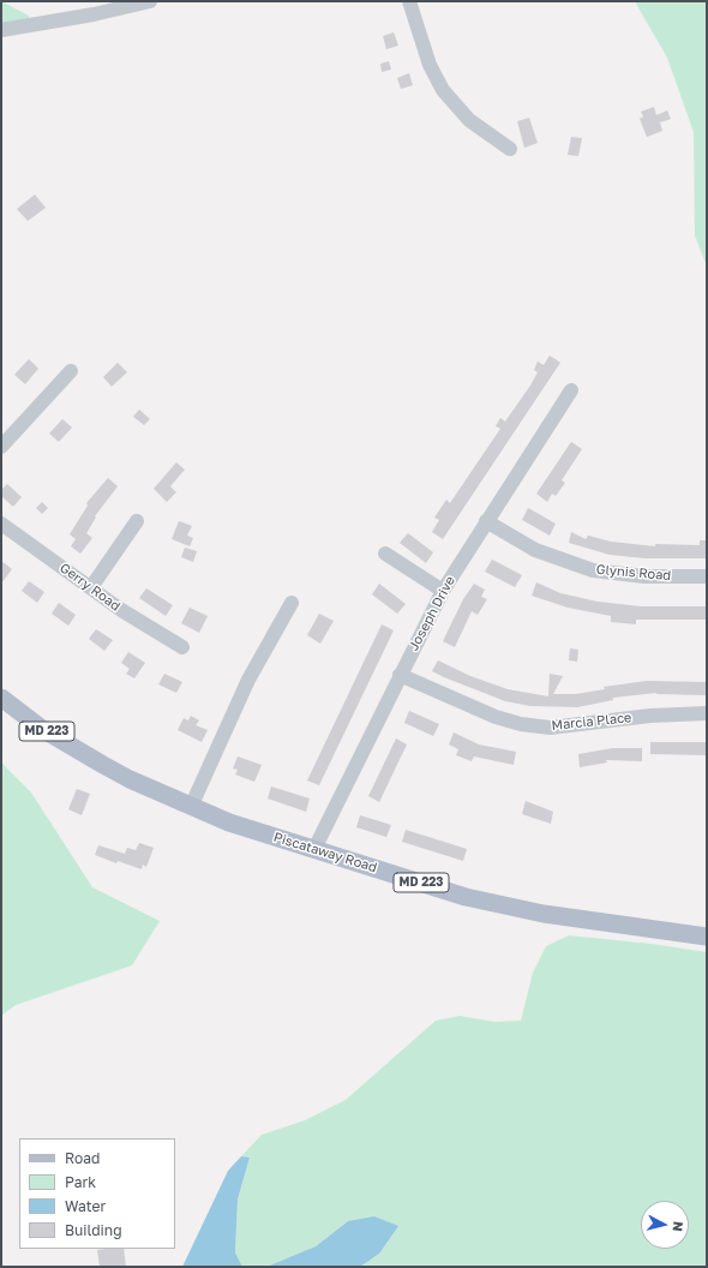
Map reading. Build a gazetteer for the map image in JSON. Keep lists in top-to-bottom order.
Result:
{
  "streets": {
    "main road": ["MD 223", "Piscataway Road"],
    "street": [
      "Glynis Road",
      "Gerry Road",
      "Joseph Drive",
      "Marcia Place"
    ]
  },
  "crossings": [
    ["Glynis Road", "Joseph Drive"],
    ["Joseph Drive", "Marcia Place"],
    ["Joseph Drive", "Piscataway Road"]
  ],
  "legend": [
    "Road",
    "Park",
    "Water",
    "Building"
  ],
  "north": "right"
}
